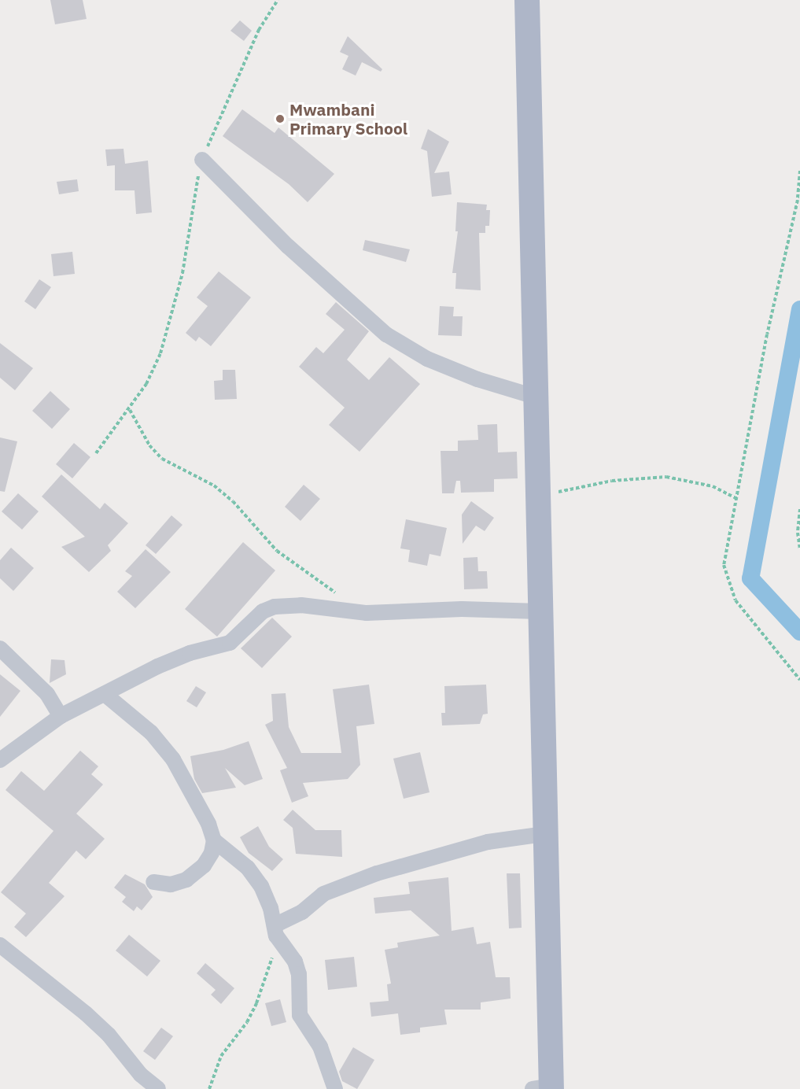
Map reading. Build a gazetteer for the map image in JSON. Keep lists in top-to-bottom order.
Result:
{
  "places": ["Mwambani Primary School"]
}
